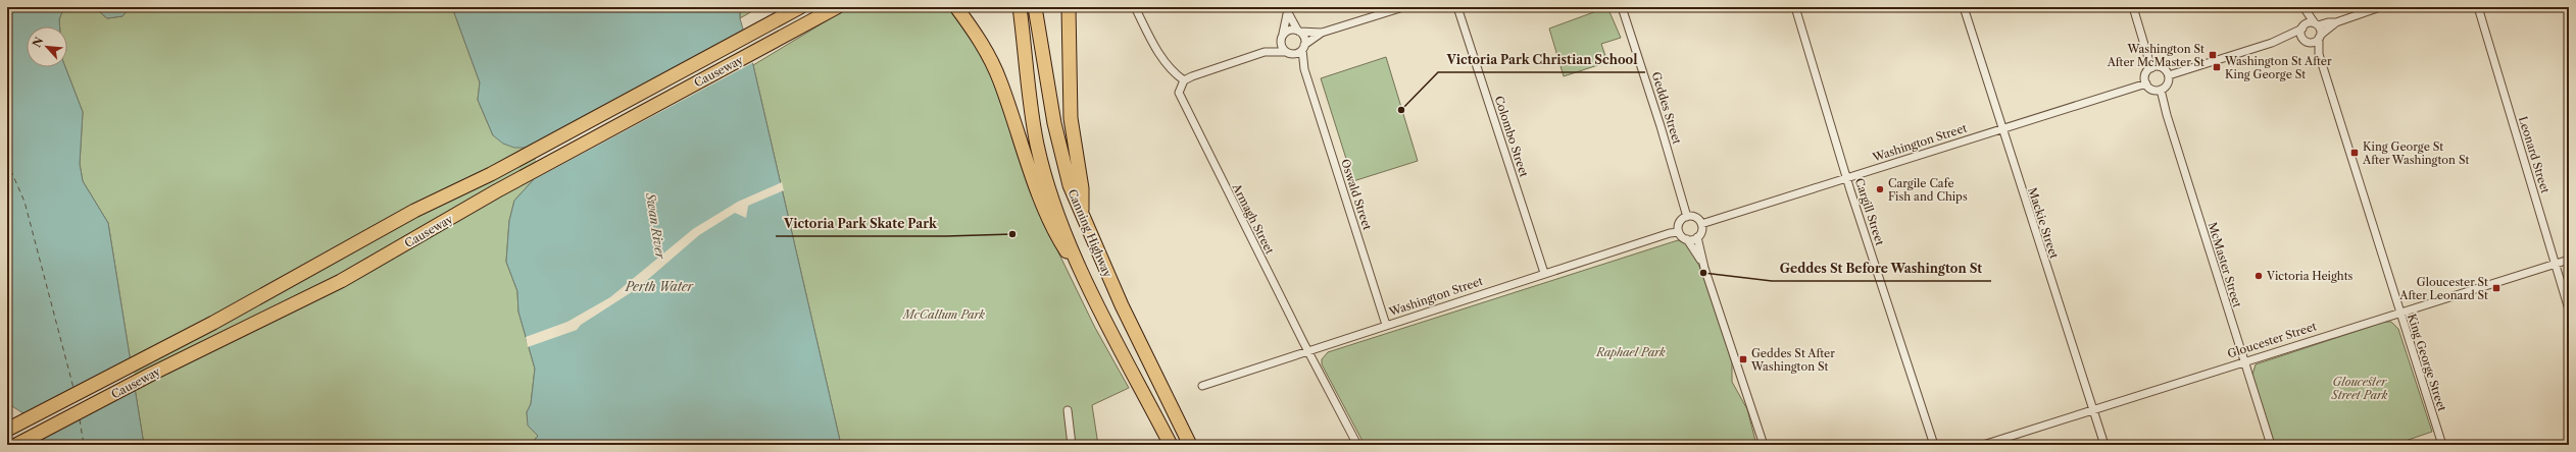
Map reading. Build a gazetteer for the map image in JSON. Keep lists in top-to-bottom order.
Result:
{
  "streets": {
    "highway": ["Causeway", "Canning Highway"],
    "street": [
      "Geddes Street",
      "Colombo Street",
      "Washington Street",
      "Leonard Street",
      "Oswald Street",
      "Cargill Street",
      "Armagh Street",
      "Mackie Street",
      "McMaster Street",
      "Gloucester Street",
      "King George Street"
    ]
  },
  "crossings": [
    ["Geddes Street", "Washington Street"],
    ["Colombo Street", "Washington Street"],
    ["Washington Street", "Oswald Street"],
    ["Washington Street", "Cargill Street"],
    ["Washington Street", "Armagh Street"],
    ["Washington Street", "Mackie Street"],
    ["Washington Street", "McMaster Street"],
    ["Leonard Street", "Gloucester Street"],
    ["Mackie Street", "Gloucester Street"],
    ["McMaster Street", "Gloucester Street"],
    ["Gloucester Street", "King George Street"]
  ],
  "water": ["Swan River", "Perth Water"],
  "parks": ["McCallum Park", "Raphael Park", "Gloucester Street Park"],
  "places": {
    "transit": [
      "Washington St After McMaster St",
      "Washington St After King George St",
      "King George St After Washington St",
      "Gloucester St After Leonard St",
      "Geddes St After Washington St"
    ],
    "other": [
      "Victoria Park Christian School",
      "Cargile Cafe Fish and Chips",
      "Victoria Park Skate Park",
      "Geddes St Before Washington St",
      "Victoria Heights"
    ]
  },
  "north": "top left"
}
